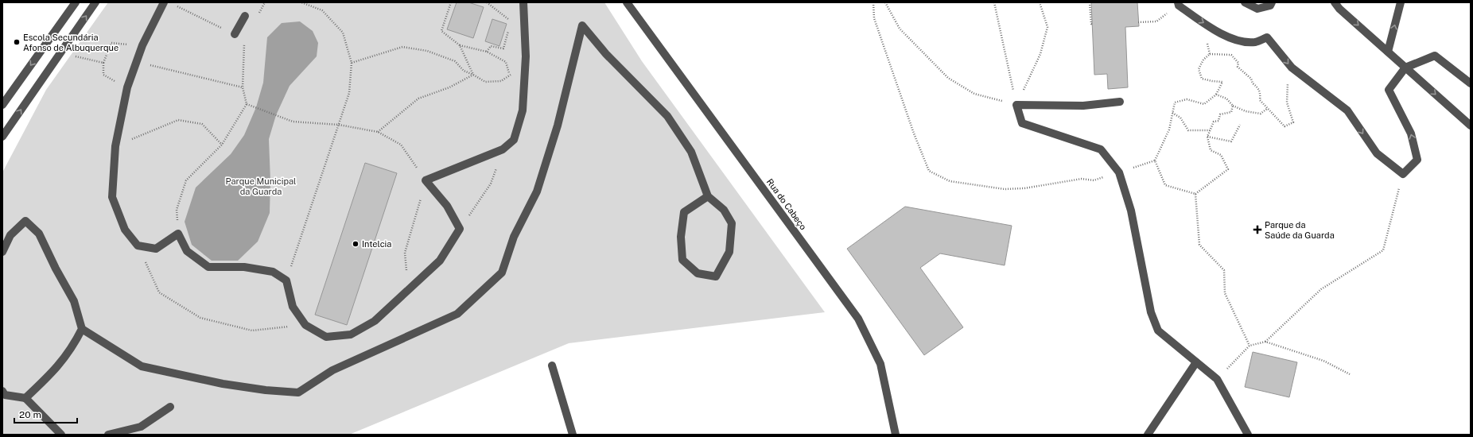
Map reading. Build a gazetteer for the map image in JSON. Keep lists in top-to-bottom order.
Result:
{
  "streets": {
    "street": ["Rua do Cabeço"]
  },
  "parks": ["Parque Municipal da Guarda"],
  "places": {
    "other": ["Escola Secundária Afonso de Albuquerque", "Intelcia"],
    "health": ["Parque da Saúde da Guarda"]
  },
  "scale_bar": "20 m"
}
